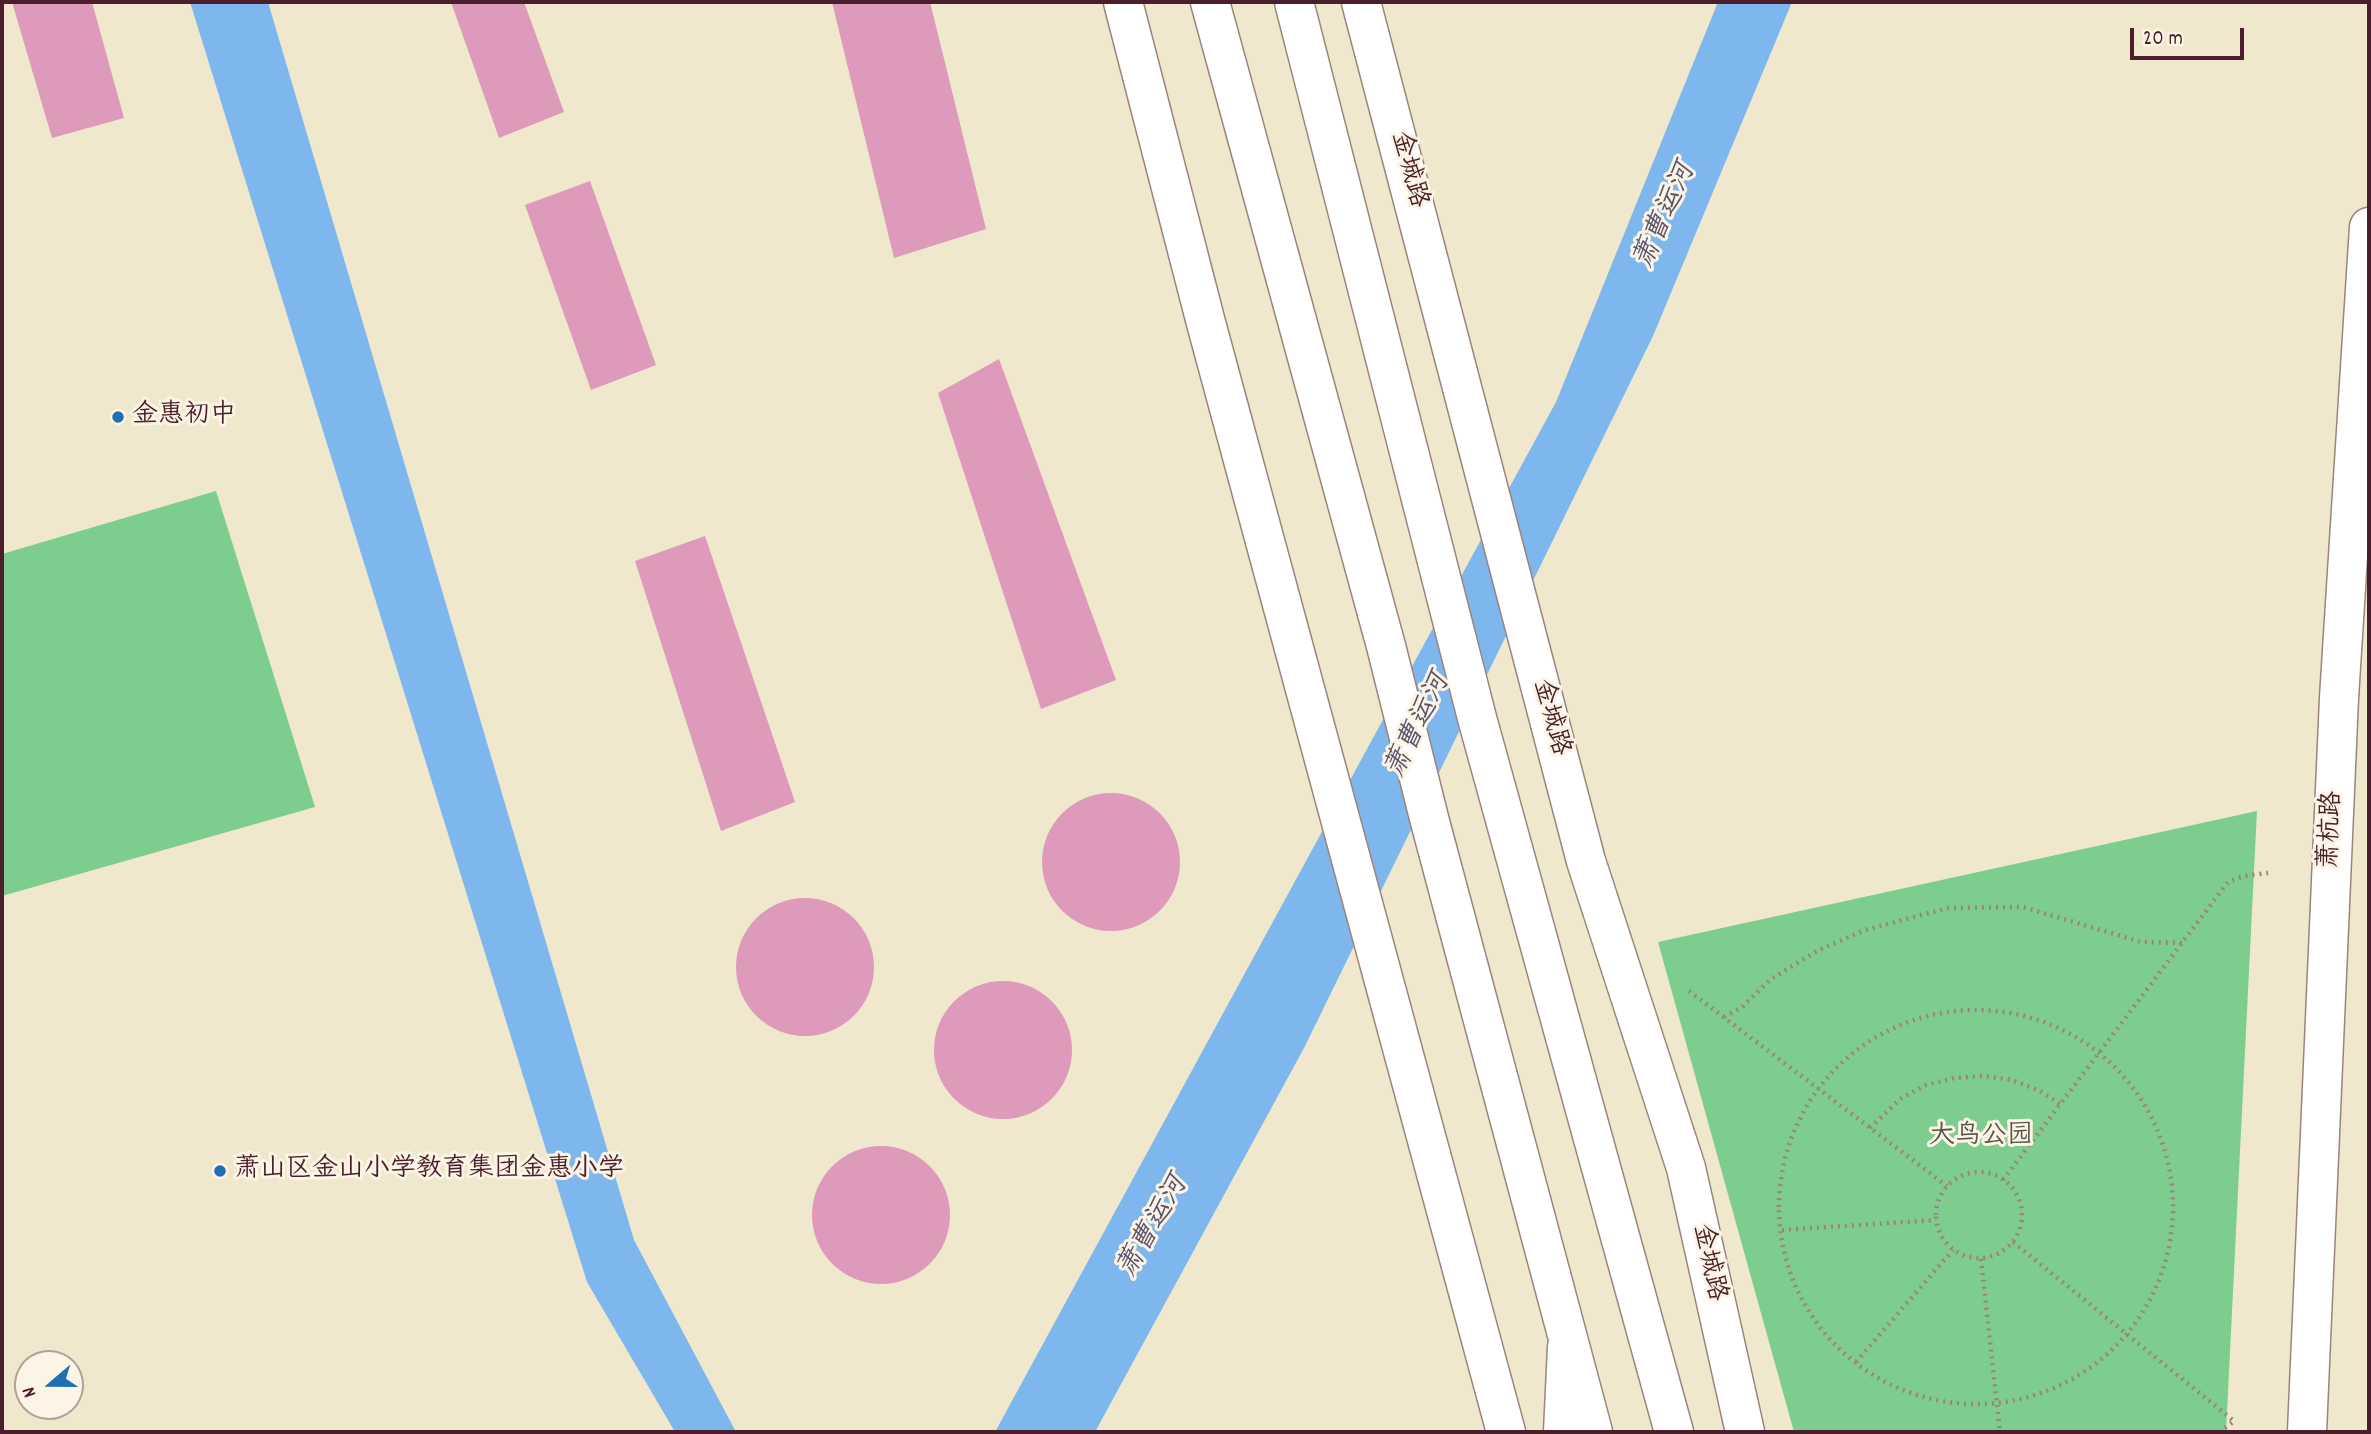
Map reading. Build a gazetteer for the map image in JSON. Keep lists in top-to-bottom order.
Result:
{
  "streets": {
    "main road": ["金城路", "萧杭路"]
  },
  "water": ["萧曹运河"],
  "parks": ["大鸟公园"],
  "places": ["金惠初中", "萧山区金山小学教育集团金惠小学"],
  "scale_bar": "20 m",
  "north": "left"
}
